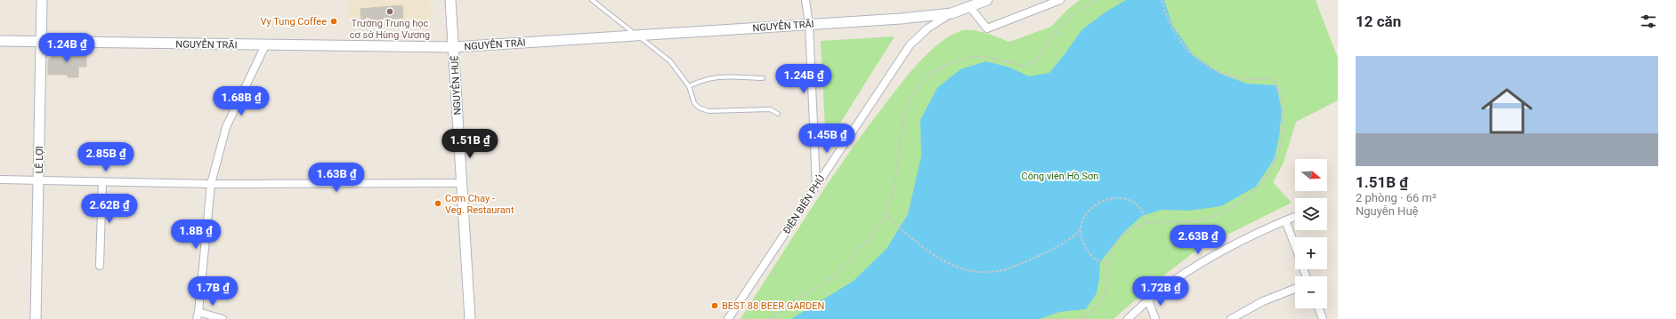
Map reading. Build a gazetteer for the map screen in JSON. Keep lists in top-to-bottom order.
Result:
{
  "streets": {
    "street": [
      "NGUYỄN TRÃI",
      "NGUYỄN HUỆ",
      "LÊ LỢI",
      "ĐIỆN BIÊN PHỦ"
    ]
  },
  "crossings": [
    ["NGUYỄN TRÃI", "NGUYỄN HUỆ"],
    ["NGUYỄN TRÃI", "LÊ LỢI"],
    ["NGUYỄN TRÃI", "ĐIỆN BIÊN PHỦ"]
  ],
  "parks": ["Công viên Hồ Sơn"],
  "places": [
    "Trường Trung học cơ sở Hùng Vương",
    "Vy Tung Coffee",
    "Cơm Chay - Veg. Restaurant",
    "BEST 88 BEER GARDEN"
  ],
  "north": "right",
  "page": {
    "heading": "12 căn",
    "price": [
      "1.24B ₫",
      "1.24B ₫",
      "1.68B ₫",
      "1.45B ₫",
      "1.51B ₫",
      "2.85B ₫",
      "1.63B ₫",
      "2.62B ₫",
      "1.8B ₫",
      "2.63B ₫",
      "1.7B ₫",
      "1.72B ₫"
    ],
    "list": [
      {
        "name": "1.51B ₫",
        "note": "2 phòng · 66 m² · Nguyễn Huệ"
      }
    ],
    "map_buttons": ["+", "−"]
  }
}
